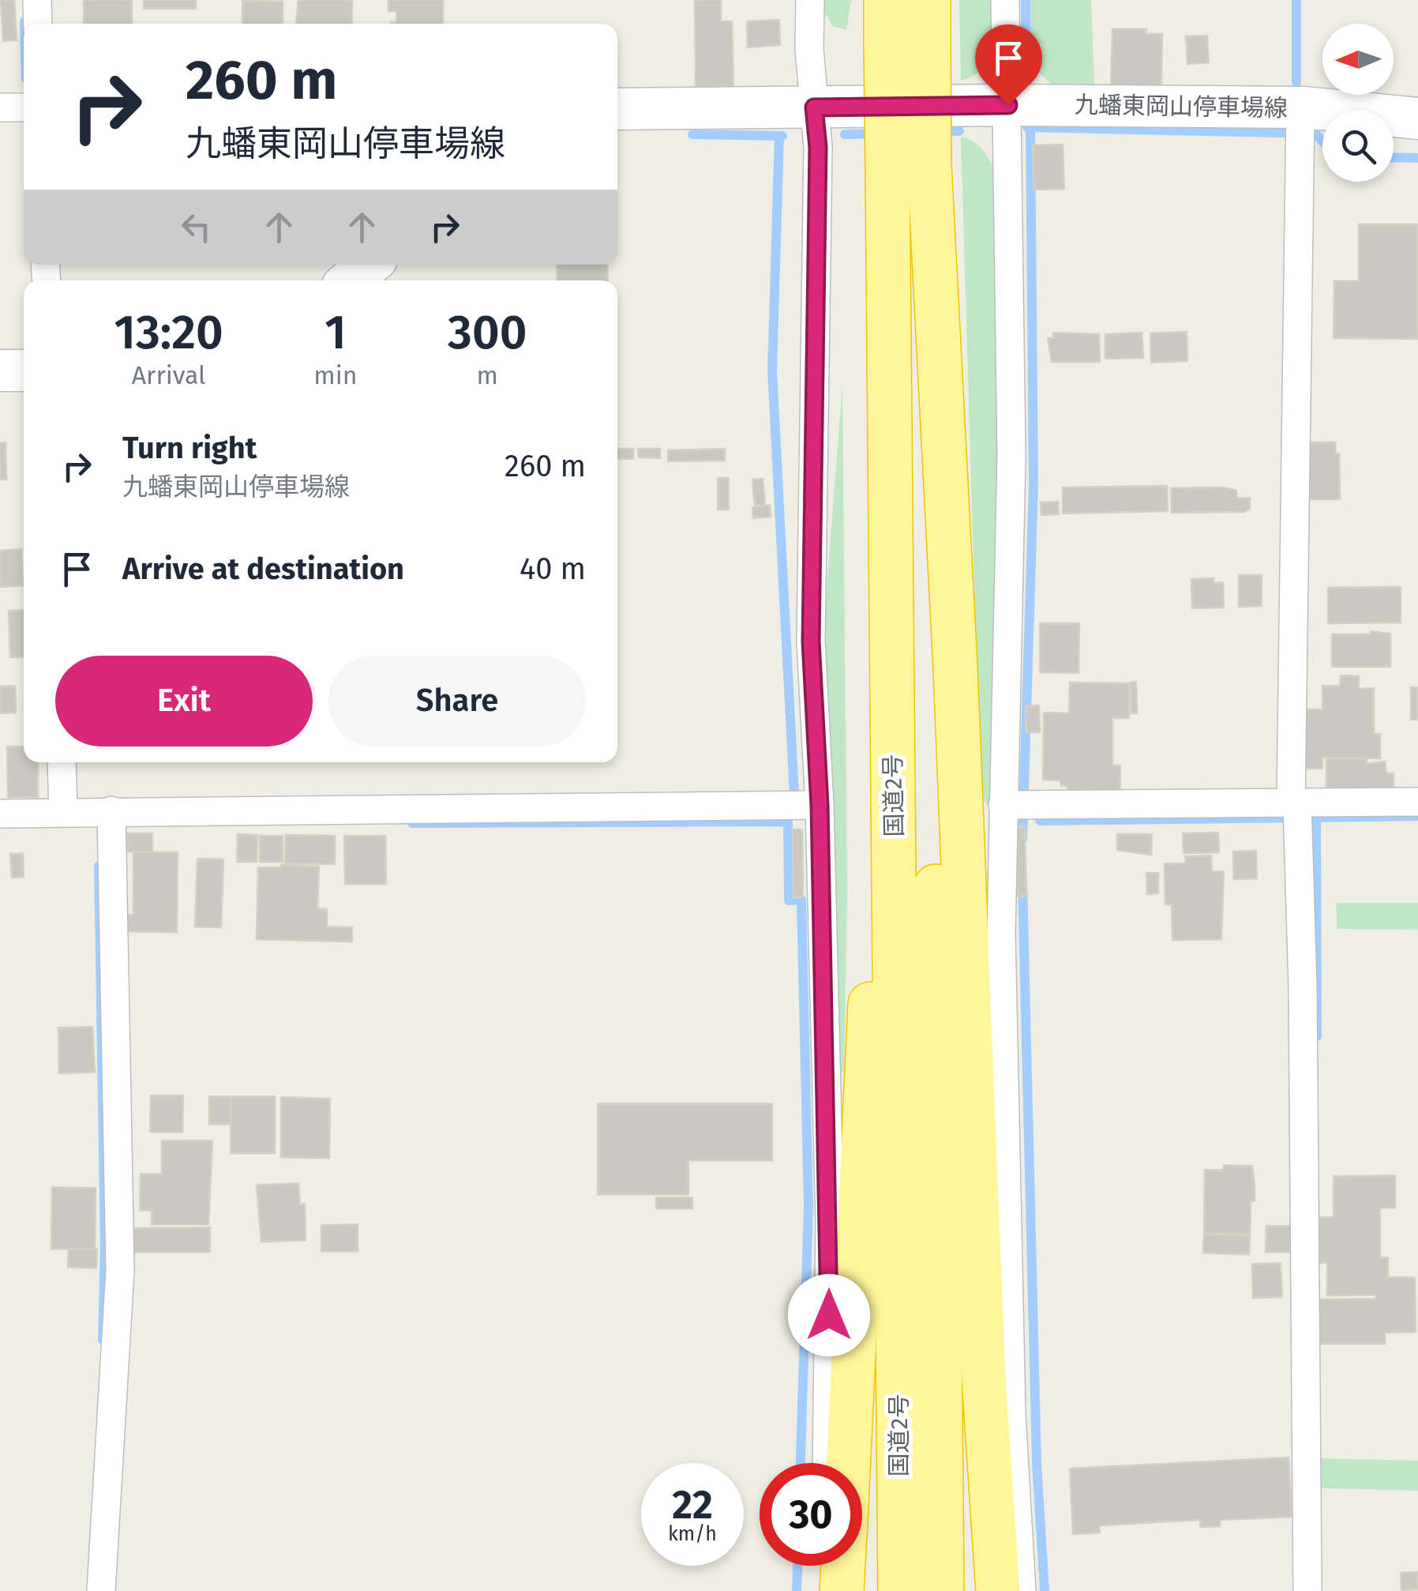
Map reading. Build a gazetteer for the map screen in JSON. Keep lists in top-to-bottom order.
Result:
{
  "streets": {
    "highway": ["国道2号"],
    "main road": ["九蟠東岡山停車場線"]
  },
  "north": "left",
  "page": {
    "turn": ["260 m", "九蟠東岡山停車場線"],
    "eta": [
      "13:20",
      "Arrival",
      "1",
      "min",
      "300",
      "m"
    ],
    "list": [
      {
        "name": "Turn right",
        "note": "九蟠東岡山停車場線",
        "value": "260 m"
      },
      {
        "name": "Arrive at destination",
        "value": "40 m"
      }
    ],
    "buttons": ["Exit", "Share"],
    "speed": "22 km/h",
    "limit": "30"
  }
}
